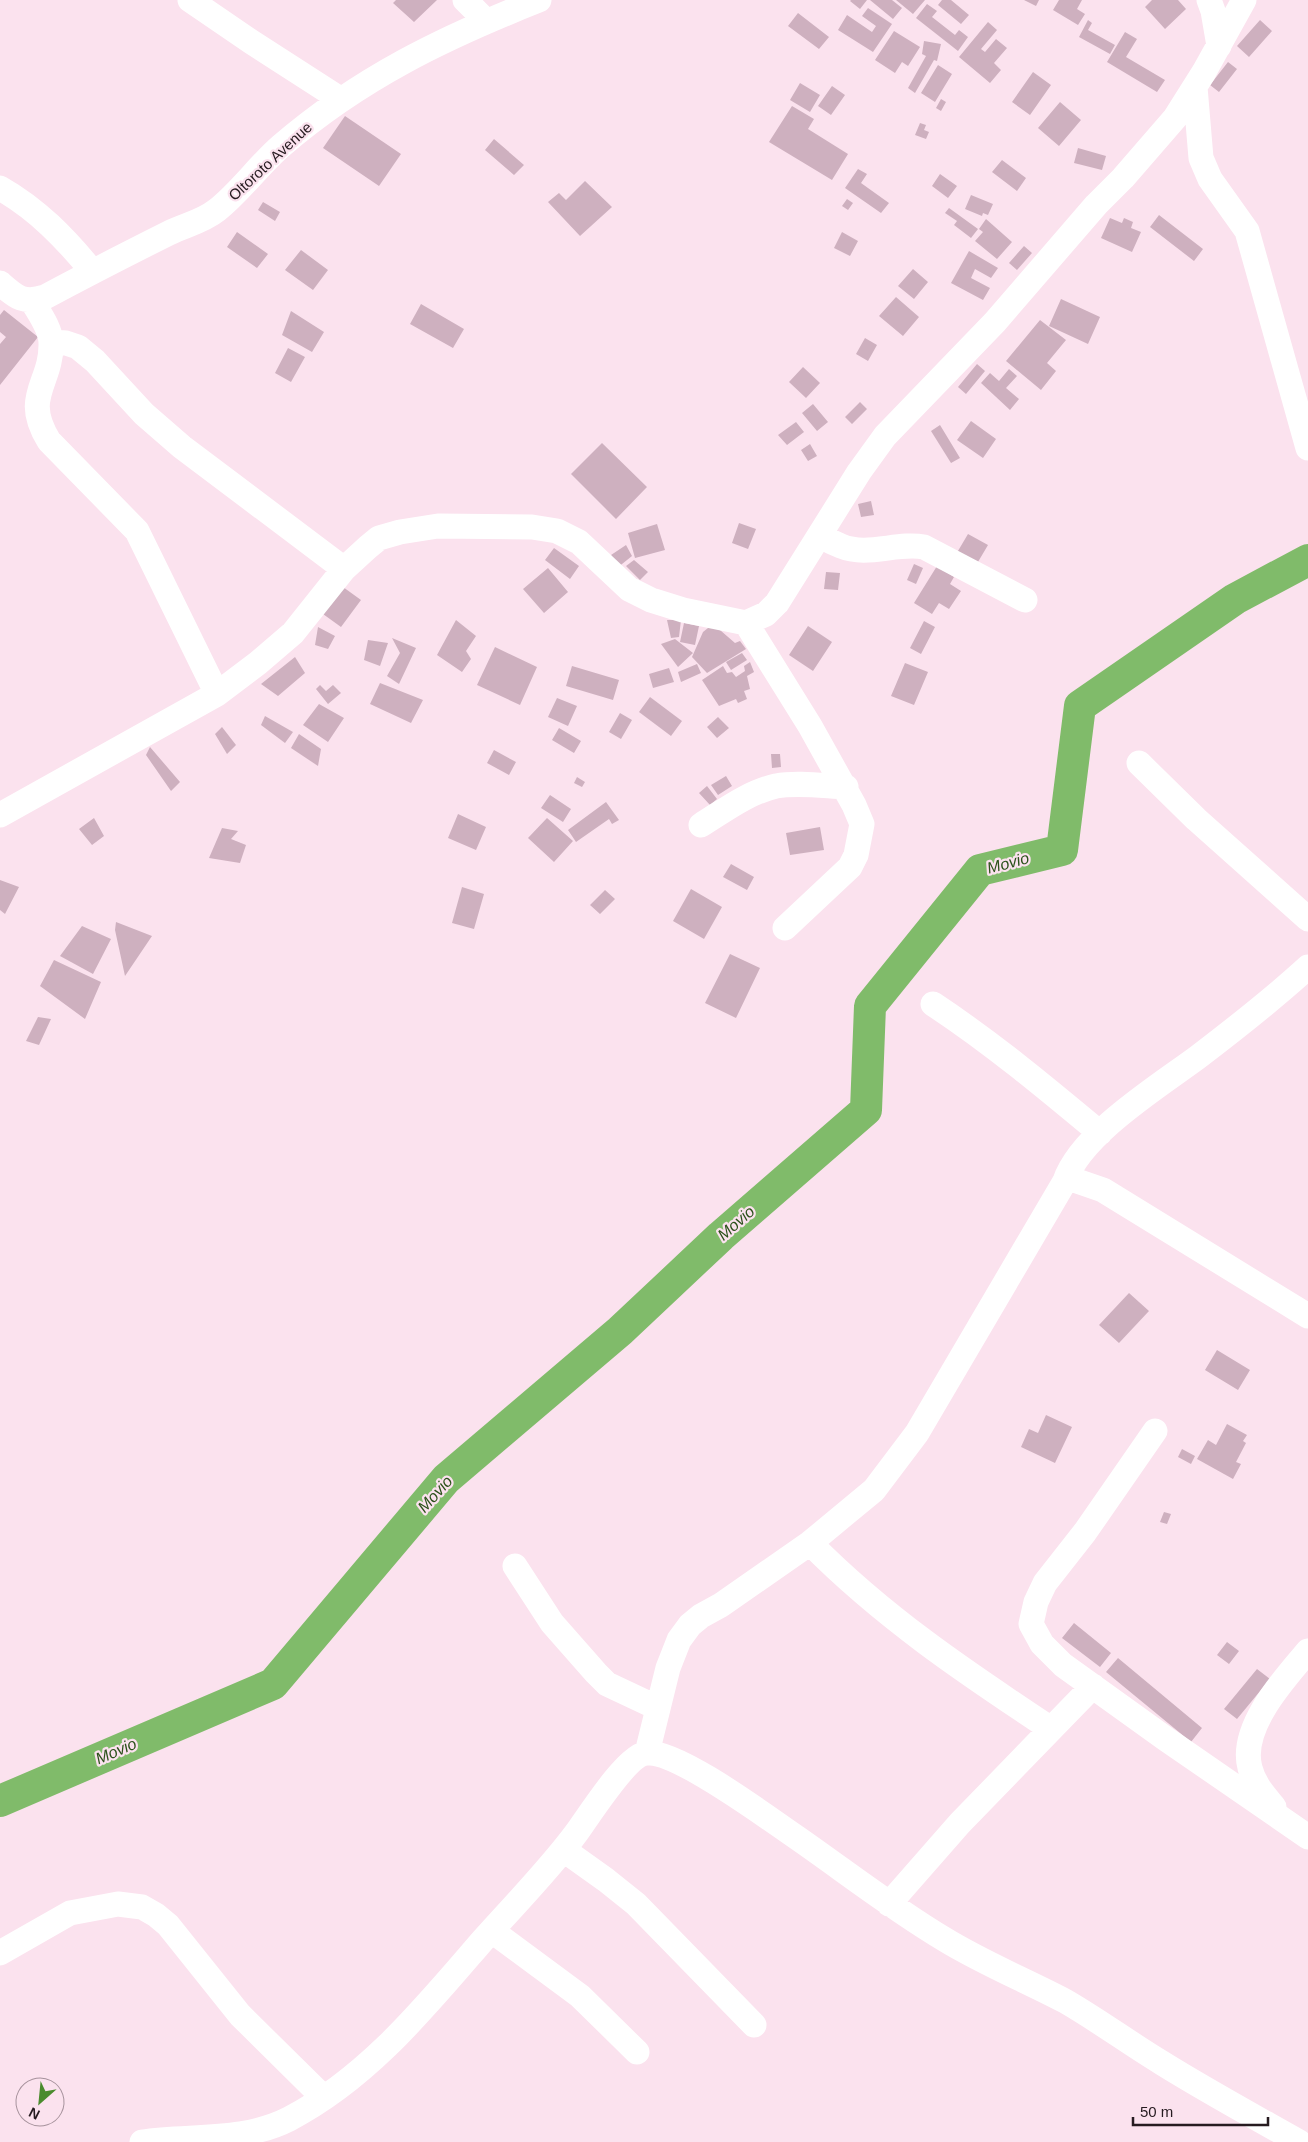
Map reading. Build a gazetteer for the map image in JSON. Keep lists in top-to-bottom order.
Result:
{
  "streets": {
    "street": ["Oltoroto Avenue"]
  },
  "water": ["Movio"],
  "scale_bar": "50 m",
  "north": "bottom left"
}
